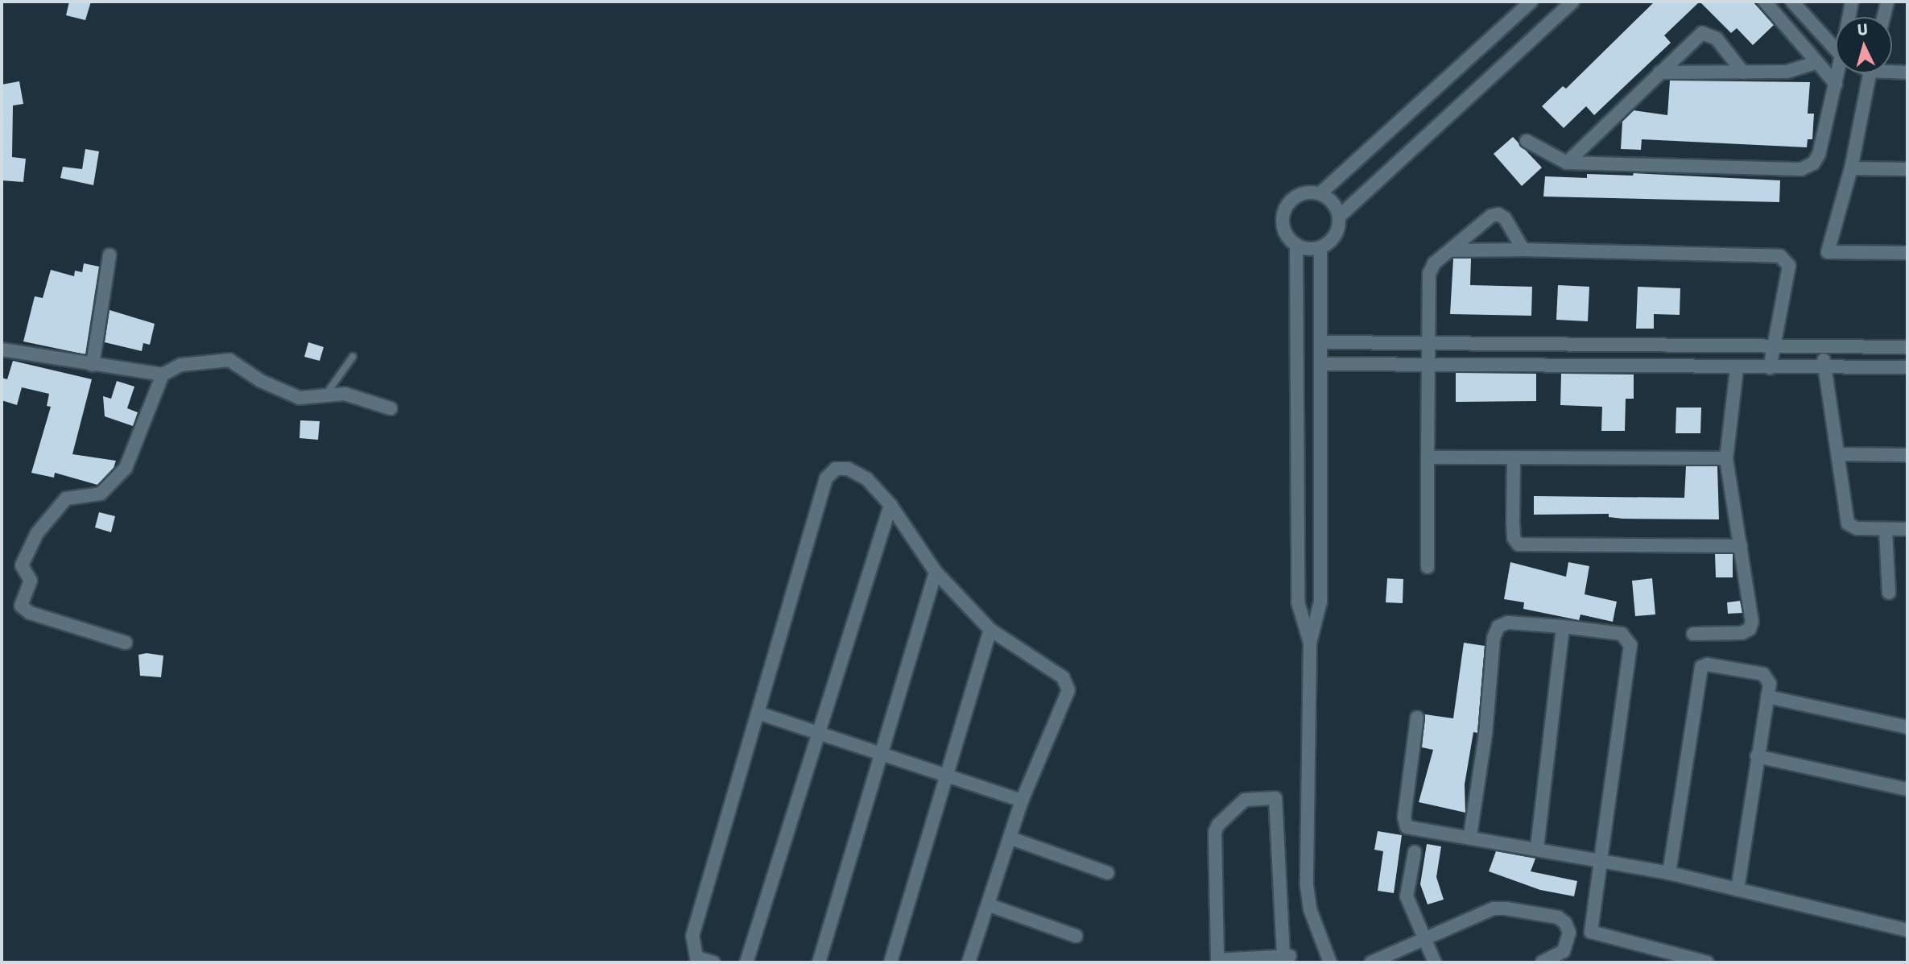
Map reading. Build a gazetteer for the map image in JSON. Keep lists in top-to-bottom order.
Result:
{
  "north": "top"
}
